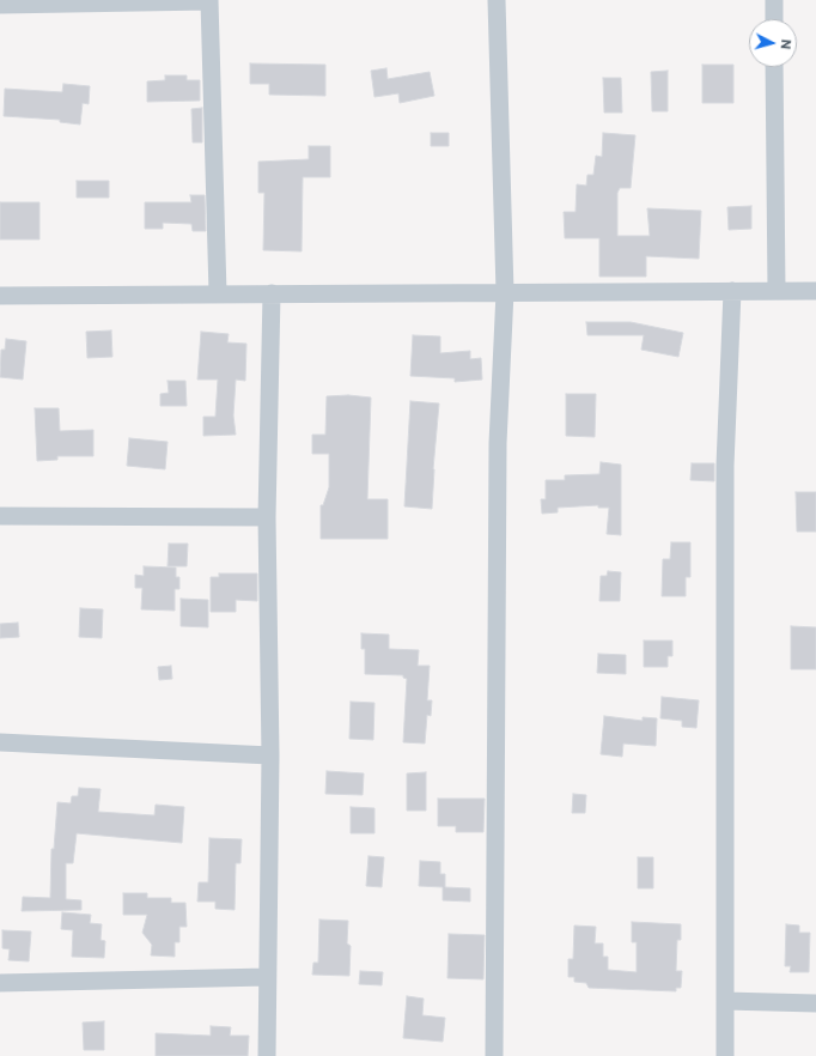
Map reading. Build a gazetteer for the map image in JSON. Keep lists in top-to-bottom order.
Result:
{
  "north": "right"
}
